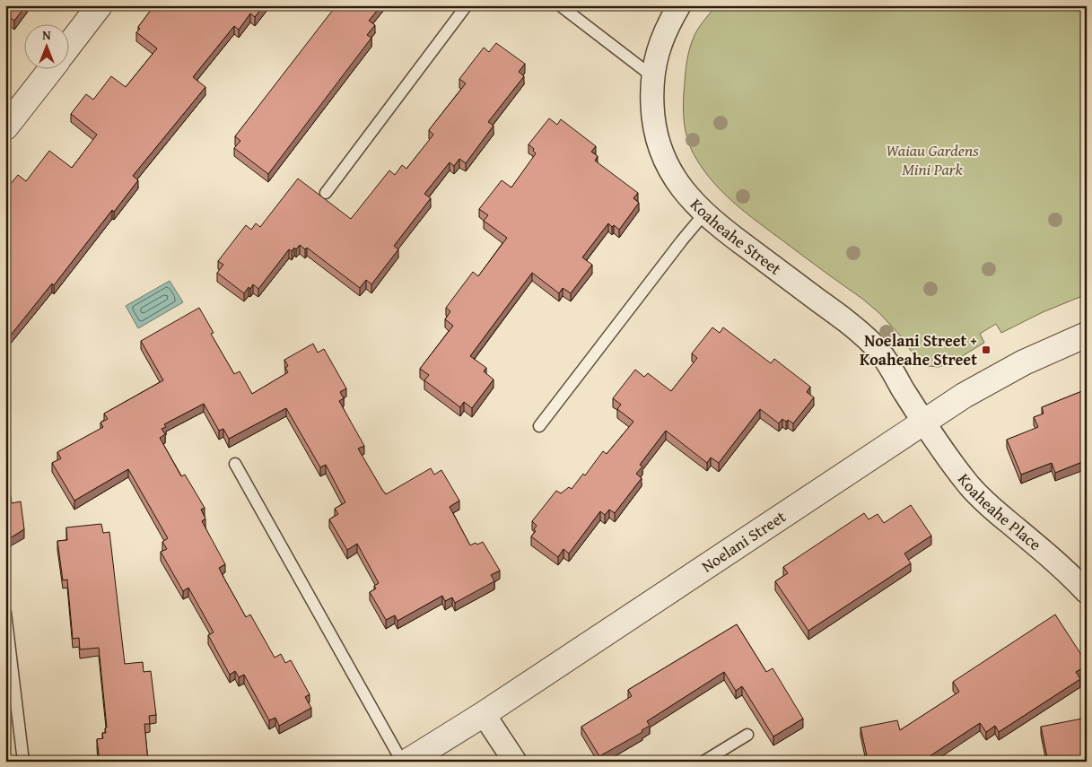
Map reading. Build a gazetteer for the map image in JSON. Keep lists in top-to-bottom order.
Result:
{
  "streets": {
    "street": ["Koaheahe Street", "Koaheahe Place", "Noelani Street"]
  },
  "crossings": [
    ["Koaheahe Street", "Koaheahe Place"],
    ["Koaheahe Street", "Noelani Street"],
    ["Koaheahe Place", "Noelani Street"]
  ],
  "parks": ["Waiau Gardens Mini Park"],
  "places": {
    "transit": ["Noelani Street + Koaheahe Street"]
  },
  "north": "top"
}
